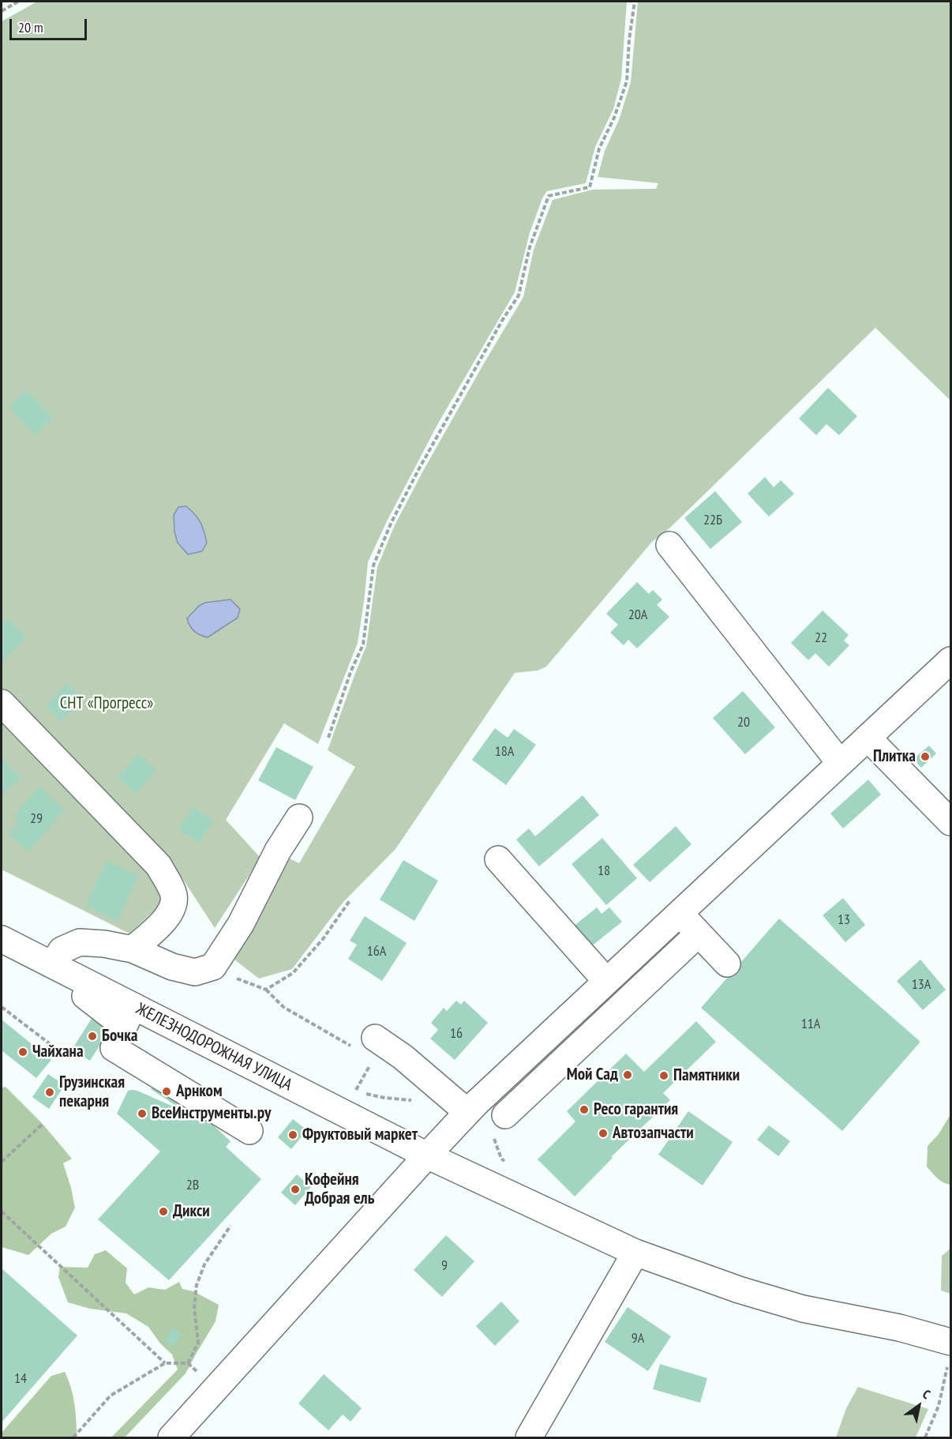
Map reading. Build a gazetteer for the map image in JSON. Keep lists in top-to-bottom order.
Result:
{
  "streets": {
    "main road": ["ЖЕЛЕЗНОДОРОЖНАЯ УЛИЦА"]
  },
  "parks": ["СНТ «Прогресс»"],
  "places": [
    "Плитка",
    "Бочка",
    "Чайхана",
    "Мой Сад",
    "Памятники",
    "Арнком",
    "Грузинская пекарня",
    "Ресо гарантия",
    "ВсеИнструменты.ру",
    "Автозапчасти",
    "Фруктовый маркет",
    "Кофейня Добрая ель",
    "Дикси"
  ],
  "house_numbers": [
    "22Б",
    "20А",
    "22",
    "20",
    "18А",
    "29",
    "18",
    "13",
    "16А",
    "13А",
    "11А",
    "16",
    "2В",
    "9",
    "9А",
    "14"
  ],
  "scale_bar": "20 m",
  "north": "top right"
}
